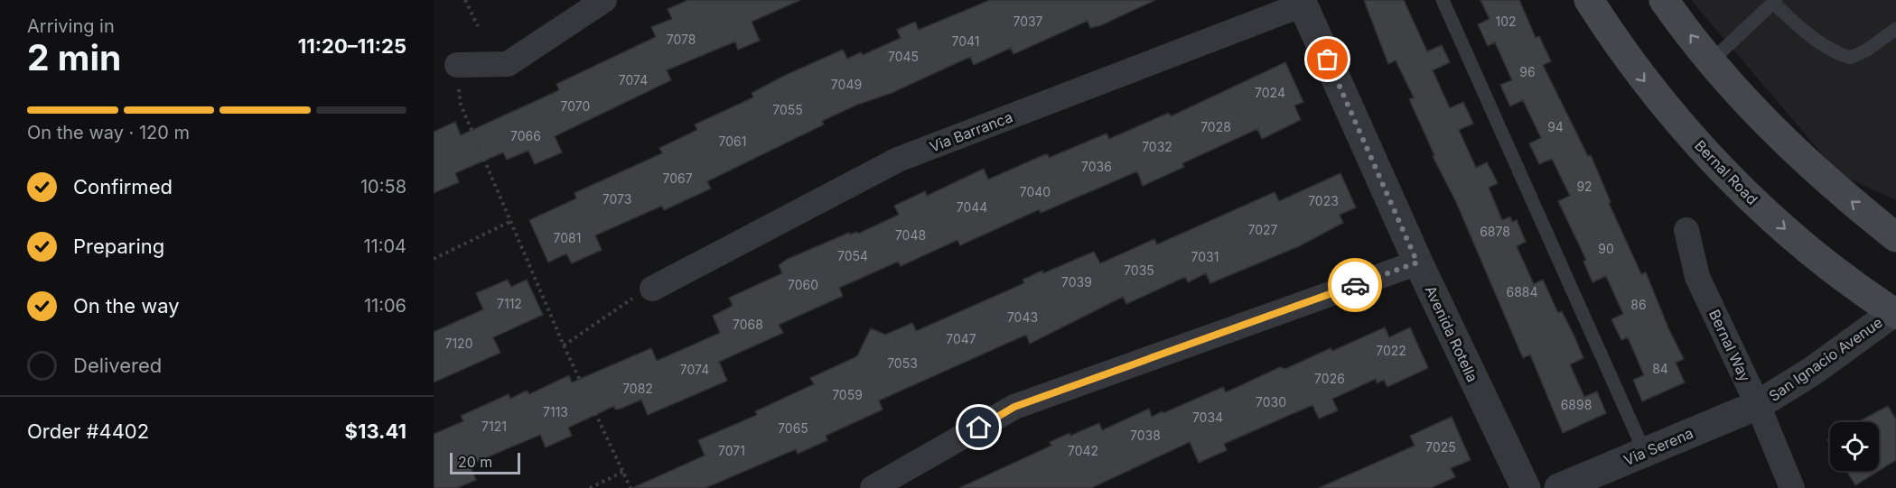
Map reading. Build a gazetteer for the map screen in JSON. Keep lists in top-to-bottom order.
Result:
{
  "streets": {
    "main road": ["Bernal Road"],
    "street": [
      "Via Barranca",
      "Avenida Rotella",
      "Bernal Way",
      "San Ignacio Avenue",
      "Via Serena"
    ]
  },
  "crossings": [
    ["Via Barranca", "Avenida Rotella"],
    ["Bernal Road", "San Ignacio Avenue"],
    ["Bernal Way", "San Ignacio Avenue"],
    ["Bernal Way", "Via Serena"],
    ["San Ignacio Avenue", "Via Serena"]
  ],
  "house_numbers": [
    "7037",
    "102",
    "7078",
    "7041",
    "7045",
    "96",
    "7074",
    "7049",
    "7024",
    "7070",
    "7055",
    "7028",
    "94",
    "7066",
    "7061",
    "7032",
    "7036",
    "7067",
    "92",
    "7040",
    "7073",
    "7023",
    "7044",
    "7027",
    "6878",
    "7048",
    "7081",
    "90",
    "7054",
    "7031",
    "7035",
    "7039",
    "7060",
    "6884",
    "7112",
    "86",
    "7043",
    "7068",
    "7047",
    "7120",
    "7022",
    "7053",
    "84",
    "7074",
    "7026",
    "7082",
    "7059",
    "7030",
    "6898",
    "7113",
    "7034",
    "7121",
    "7065",
    "7038",
    "7025",
    "7071",
    "7042"
  ],
  "scale_bar": "20 m",
  "page": {
    "heading": ["2 min", "Arriving in", "11:20–11:25"],
    "panel": ["Order #4402", "$13.41"],
    "bar": "On the way · 120 m",
    "list": [
      ["Confirmed", "10:58"],
      ["Preparing", "11:04"],
      ["On the way", "11:06"],
      "Delivered"
    ],
    "scale": "20 m"
  }
}
